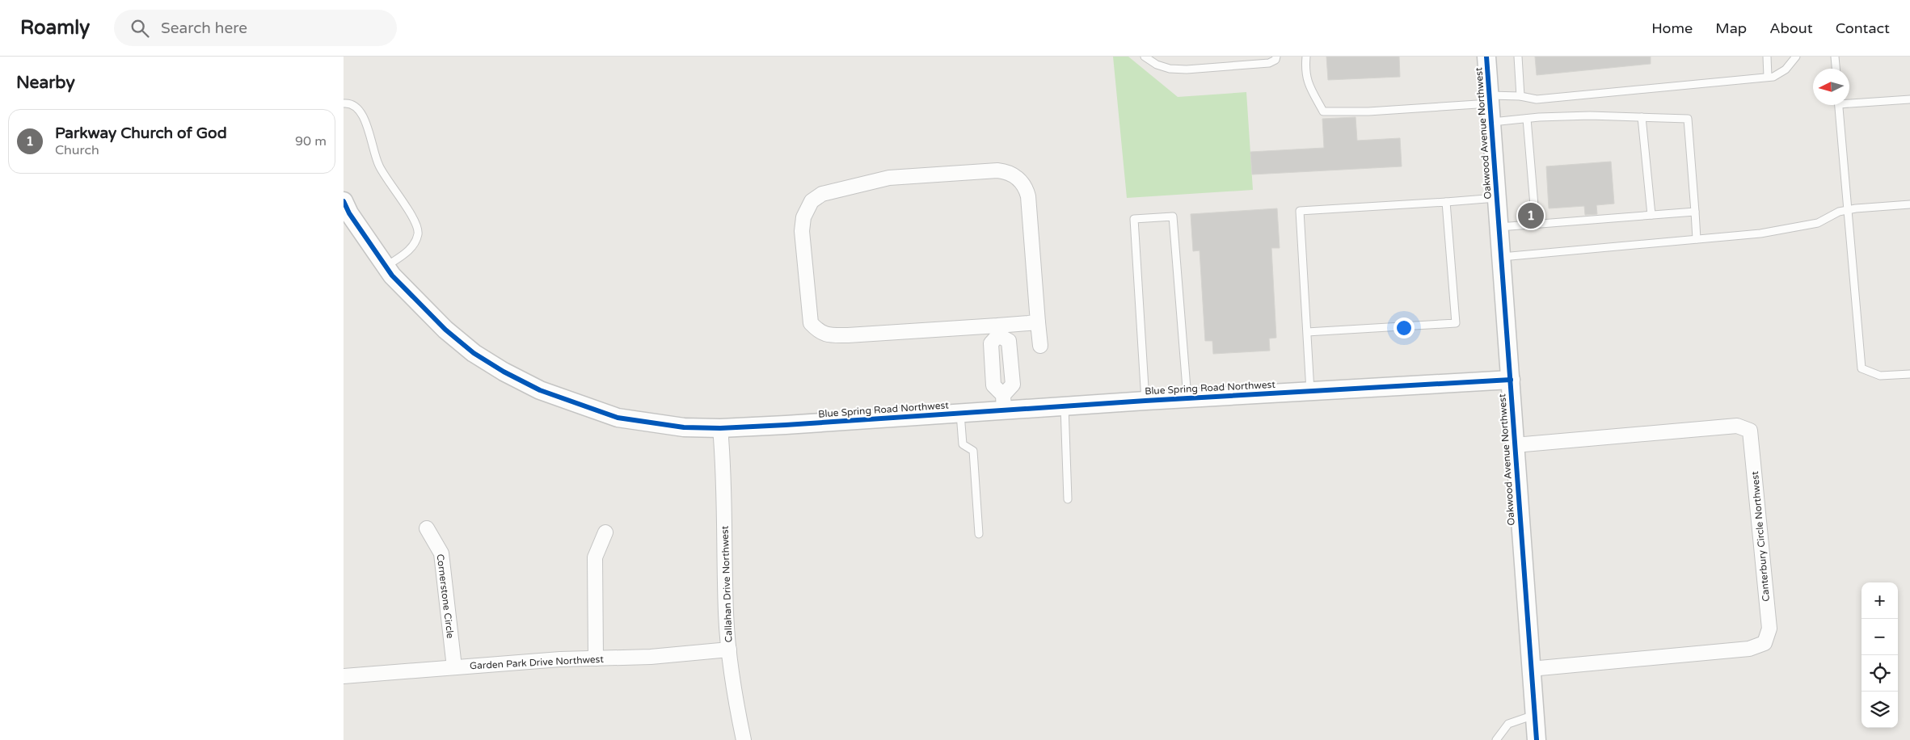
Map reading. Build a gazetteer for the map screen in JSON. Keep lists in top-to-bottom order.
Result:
{
  "streets": {
    "street": [
      "Oakwood Avenue Northwest",
      "Blue Spring Road Northwest",
      "Canterbury Circle Northwest",
      "Callahan Drive Northwest",
      "Cornerstone Circle",
      "Garden Park Drive Northwest"
    ]
  },
  "crossings": [
    ["Oakwood Avenue Northwest", "Blue Spring Road Northwest"],
    ["Oakwood Avenue Northwest", "Canterbury Circle Northwest"],
    ["Blue Spring Road Northwest", "Callahan Drive Northwest"],
    ["Callahan Drive Northwest", "Garden Park Drive Northwest"],
    ["Cornerstone Circle", "Garden Park Drive Northwest"]
  ],
  "north": "left",
  "page": {
    "header": "Roamly",
    "search": "Search here",
    "nav": [
      "Home",
      "Map",
      "About",
      "Contact"
    ],
    "heading": "Nearby",
    "list": [
      {
        "mark": "1",
        "name": "Parkway Church of God",
        "note": "Church",
        "value": "90 m"
      }
    ],
    "pins": "1",
    "map_buttons": ["+", "−"]
  }
}
